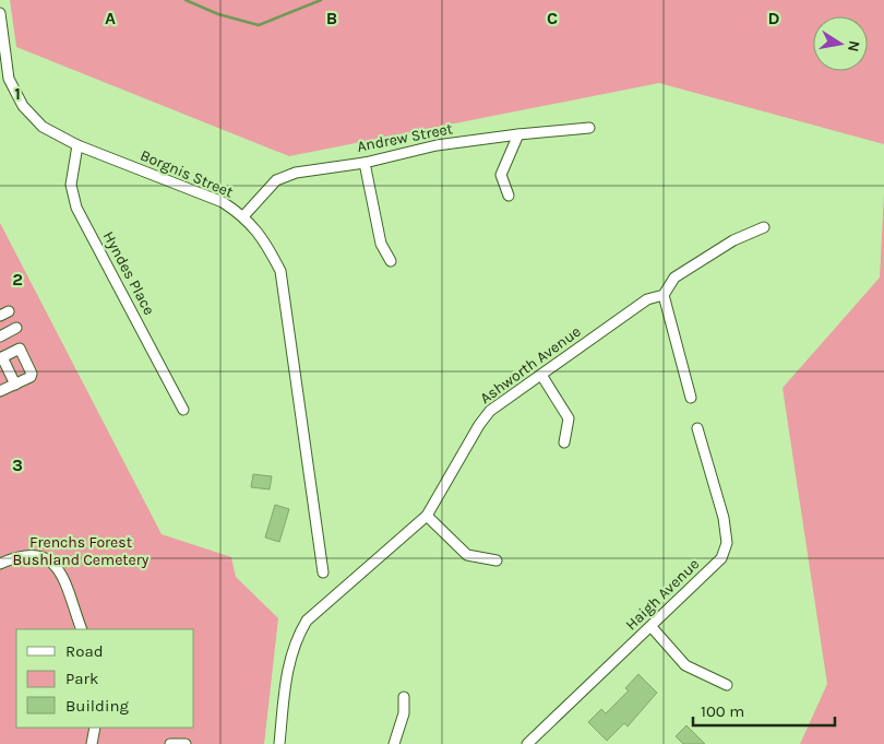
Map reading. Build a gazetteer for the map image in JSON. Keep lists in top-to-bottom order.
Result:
{
  "streets": {
    "street": [
      "Andrew Street",
      "Borgnis Street",
      "Hyndes Place",
      "Ashworth Avenue",
      "Haigh Avenue"
    ]
  },
  "crossings": [
    ["Andrew Street", "Borgnis Street"],
    ["Borgnis Street", "Hyndes Place"]
  ],
  "parks": ["Frenchs Forest Bushland Cemetery"],
  "legend": ["Road", "Park", "Building"],
  "scale_bar": "100 m",
  "north": "right",
  "grid": {
    "columns": [
      "A",
      "B",
      "C",
      "D"
    ],
    "rows": ["1", "2", "3"]
  }
}
